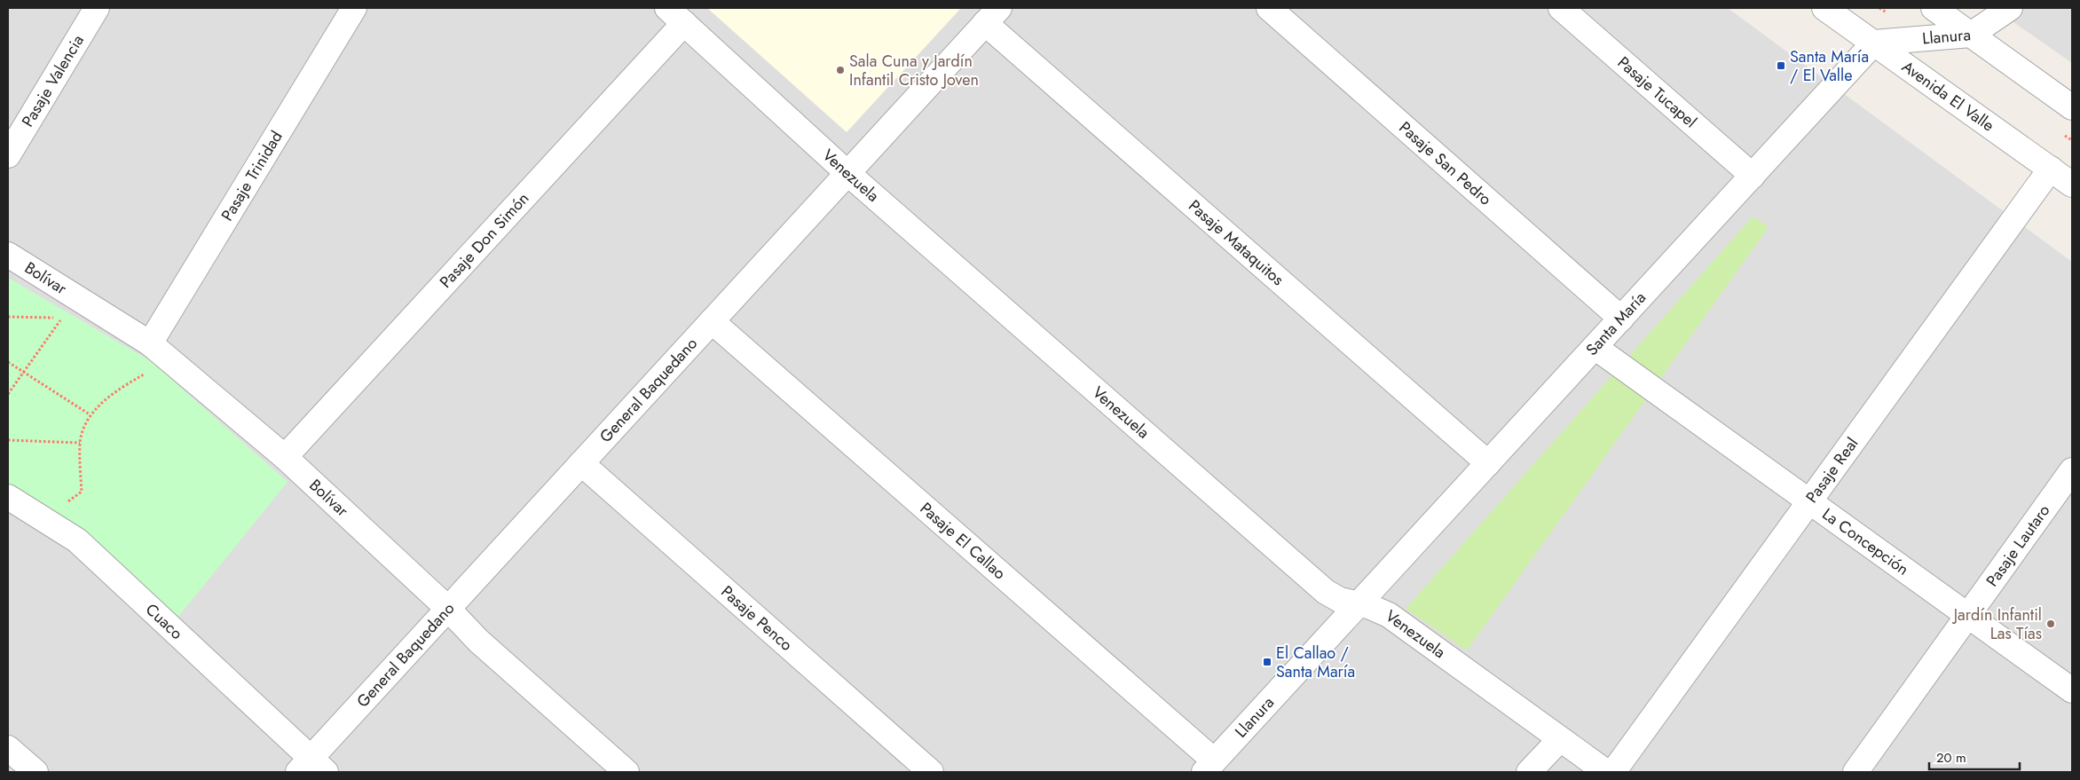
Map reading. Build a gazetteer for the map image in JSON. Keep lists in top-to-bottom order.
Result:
{
  "streets": {
    "street": [
      "Llanura",
      "Pasaje Valencia",
      "Pasaje Tucapel",
      "Avenida El Valle",
      "Pasaje San Pedro",
      "Pasaje Trinidad",
      "Venezuela",
      "Pasaje Don Simón",
      "Pasaje Mataquitos",
      "Bolívar",
      "Santa María",
      "General Baquedano",
      "Pasaje Real",
      "Pasaje El Callao",
      "La Concepción",
      "Pasaje Lautaro",
      "Pasaje Penco",
      "Cuaco"
    ]
  },
  "crossings": [
    ["Llanura", "Avenida El Valle"],
    ["Llanura", "Venezuela"],
    ["Llanura", "Santa María"],
    ["Llanura", "Pasaje El Callao"],
    ["Pasaje Tucapel", "Santa María"],
    ["Avenida El Valle", "Santa María"],
    ["Avenida El Valle", "Pasaje Real"],
    ["Pasaje San Pedro", "Santa María"],
    ["Pasaje Trinidad", "Bolívar"],
    ["Venezuela", "Pasaje Don Simón"],
    ["Venezuela", "Santa María"],
    ["Venezuela", "General Baquedano"],
    ["Pasaje Don Simón", "Bolívar"],
    ["Pasaje Mataquitos", "Santa María"],
    ["Pasaje Mataquitos", "General Baquedano"],
    ["Bolívar", "General Baquedano"],
    ["Santa María", "La Concepción"],
    ["General Baquedano", "Pasaje El Callao"],
    ["General Baquedano", "Pasaje Penco"],
    ["General Baquedano", "Cuaco"],
    ["Pasaje Real", "La Concepción"],
    ["La Concepción", "Pasaje Lautaro"]
  ],
  "places": {
    "transit": ["Santa María / El Valle", "El Callao / Santa María"],
    "other": ["Sala Cuna y Jardín Infantil Cristo Joven", "Jardín Infantil Las Tías"]
  },
  "scale_bar": "20 m"
}
